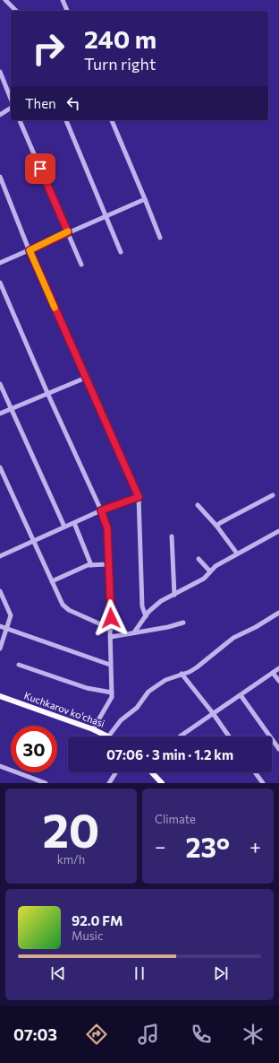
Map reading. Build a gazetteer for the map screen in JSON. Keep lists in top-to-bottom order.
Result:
{
  "streets": {
    "main road": ["Kuchkarov ko'chasi"]
  },
  "page": {
    "turn": ["240 m", "Turn right"],
    "then": "Then",
    "limit": "30",
    "trip": "07:06 · 3 min · 1.2 km",
    "tile": [
      ["20", "km/h"],
      "Climate"
    ],
    "heat": ["−", "23°", "+"],
    "song": ["92.0 FM", "Music"],
    "tabs": "07:03"
  }
}
